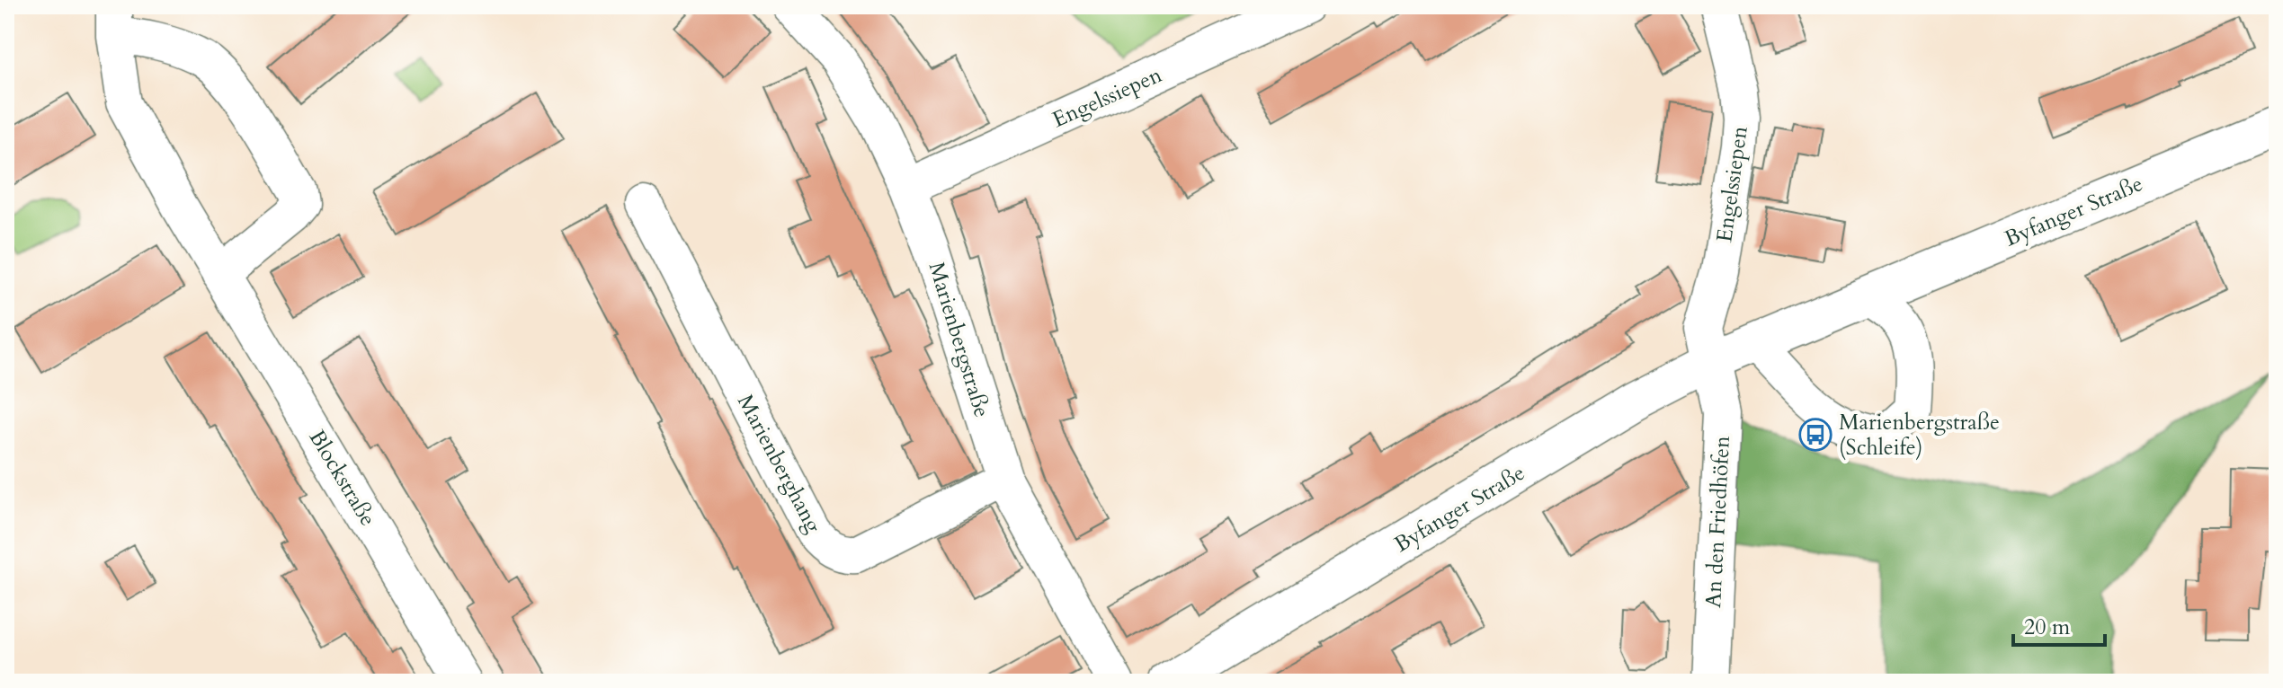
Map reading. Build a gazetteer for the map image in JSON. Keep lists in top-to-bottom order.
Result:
{
  "streets": {
    "street": [
      "Engelssiepen",
      "Byfanger Straße",
      "Marienbergstraße",
      "Marienberghang",
      "Blockstraße",
      "An den Friedhöfen"
    ]
  },
  "crossings": [
    ["Engelssiepen", "Byfanger Straße"],
    ["Engelssiepen", "Marienbergstraße"],
    ["Engelssiepen", "An den Friedhöfen"],
    ["Byfanger Straße", "An den Friedhöfen"],
    ["Marienbergstraße", "Marienberghang"]
  ],
  "places": {
    "bus stop": ["Marienbergstraße (Schleife)"]
  },
  "scale_bar": "20 m"
}
